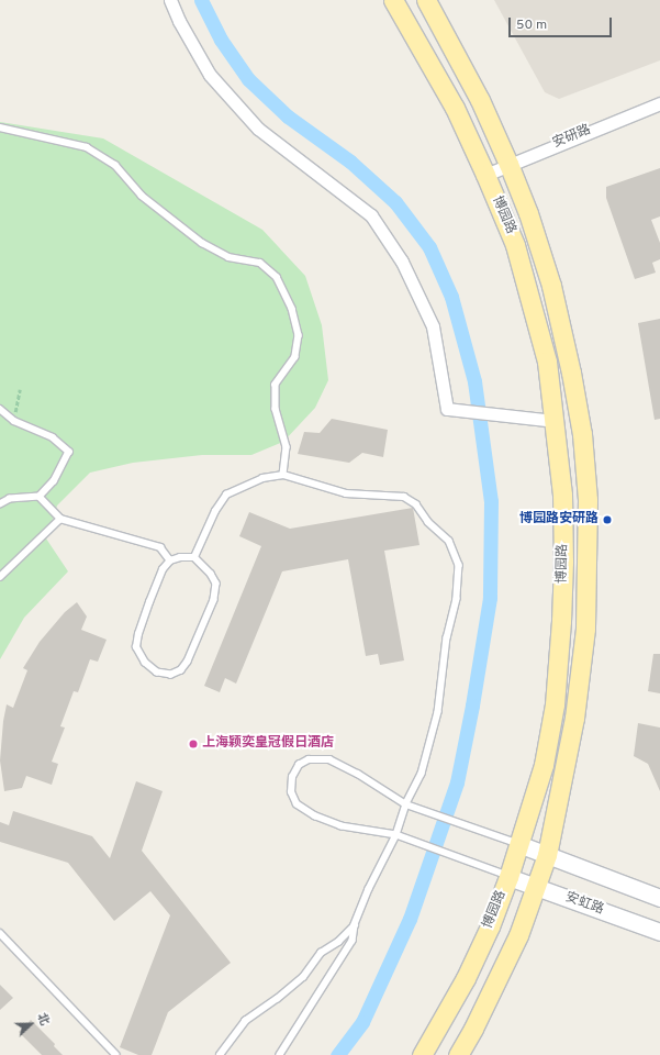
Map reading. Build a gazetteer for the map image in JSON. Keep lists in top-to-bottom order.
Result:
{
  "streets": {
    "main road": ["博园路", "安虹路"],
    "street": ["安研路"]
  },
  "crossings": [
    ["安研路", "博园路"],
    ["博园路", "安虹路"]
  ],
  "places": ["博园路安研路", "上海颖奕皇冠假日酒店"],
  "scale_bar": "50 m",
  "north": "right"
}
